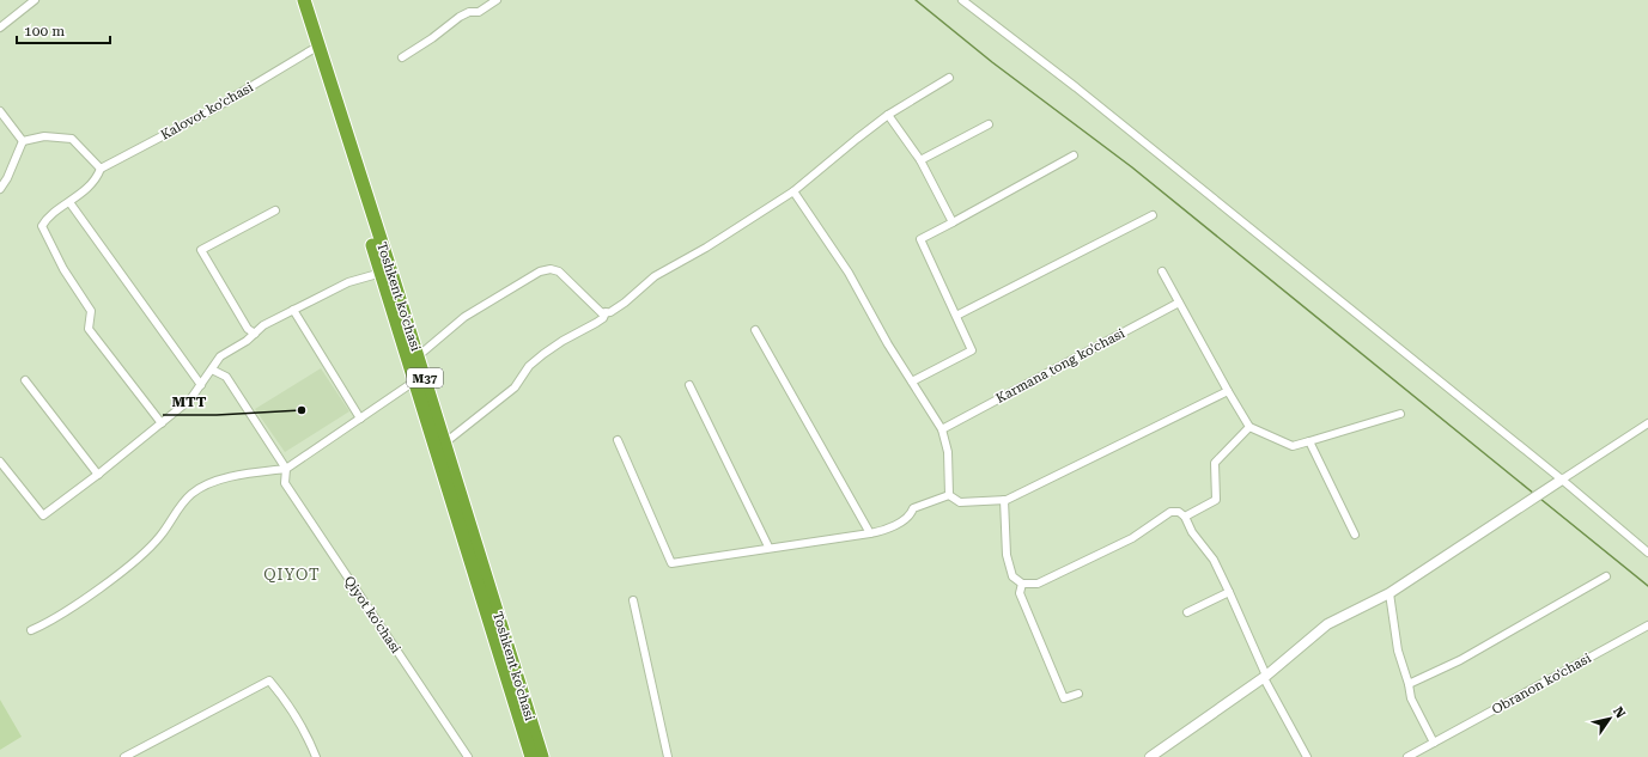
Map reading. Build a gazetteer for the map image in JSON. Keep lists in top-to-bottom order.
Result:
{
  "streets": {
    "highway": ["Toshkent ko'chasi", "M37"],
    "street": [
      "Kalovot ko'chasi",
      "Karmana tong ko'chasi",
      "Qiyot ko'chasi",
      "Obranon ko'chasi"
    ]
  },
  "crossings": [
    ["Kalovot ko'chasi", "Toshkent ko'chasi"]
  ],
  "districts": ["QIYOT"],
  "places": ["MTT"],
  "scale_bar": "100 m",
  "north": "top right"
}
